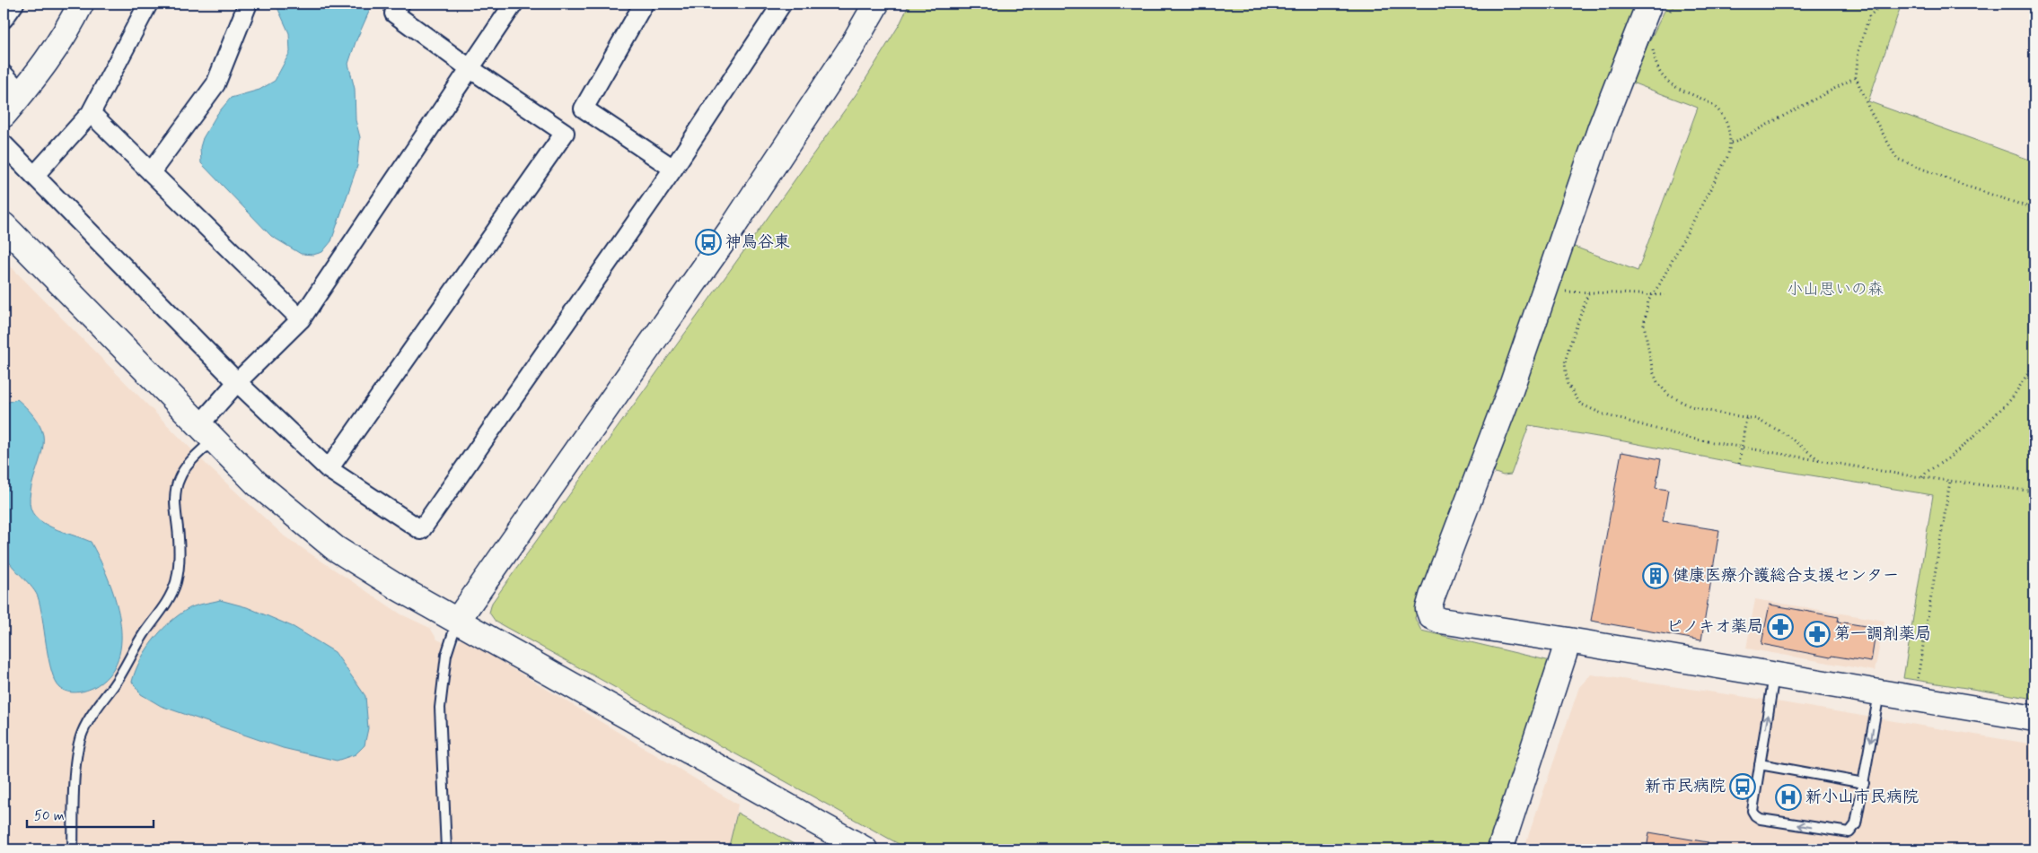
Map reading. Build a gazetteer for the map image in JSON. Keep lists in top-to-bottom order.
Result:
{
  "parks": ["小山思いの森"],
  "places": {
    "bus stop": ["神鳥谷東", "新市民病院"],
    "building": ["健康医療介護総合支援センター"],
    "pharmacy": ["ピノキオ薬局", "第一調剤薬局"],
    "hospital": ["新小山市民病院"]
  },
  "scale_bar": "50 m"
}
